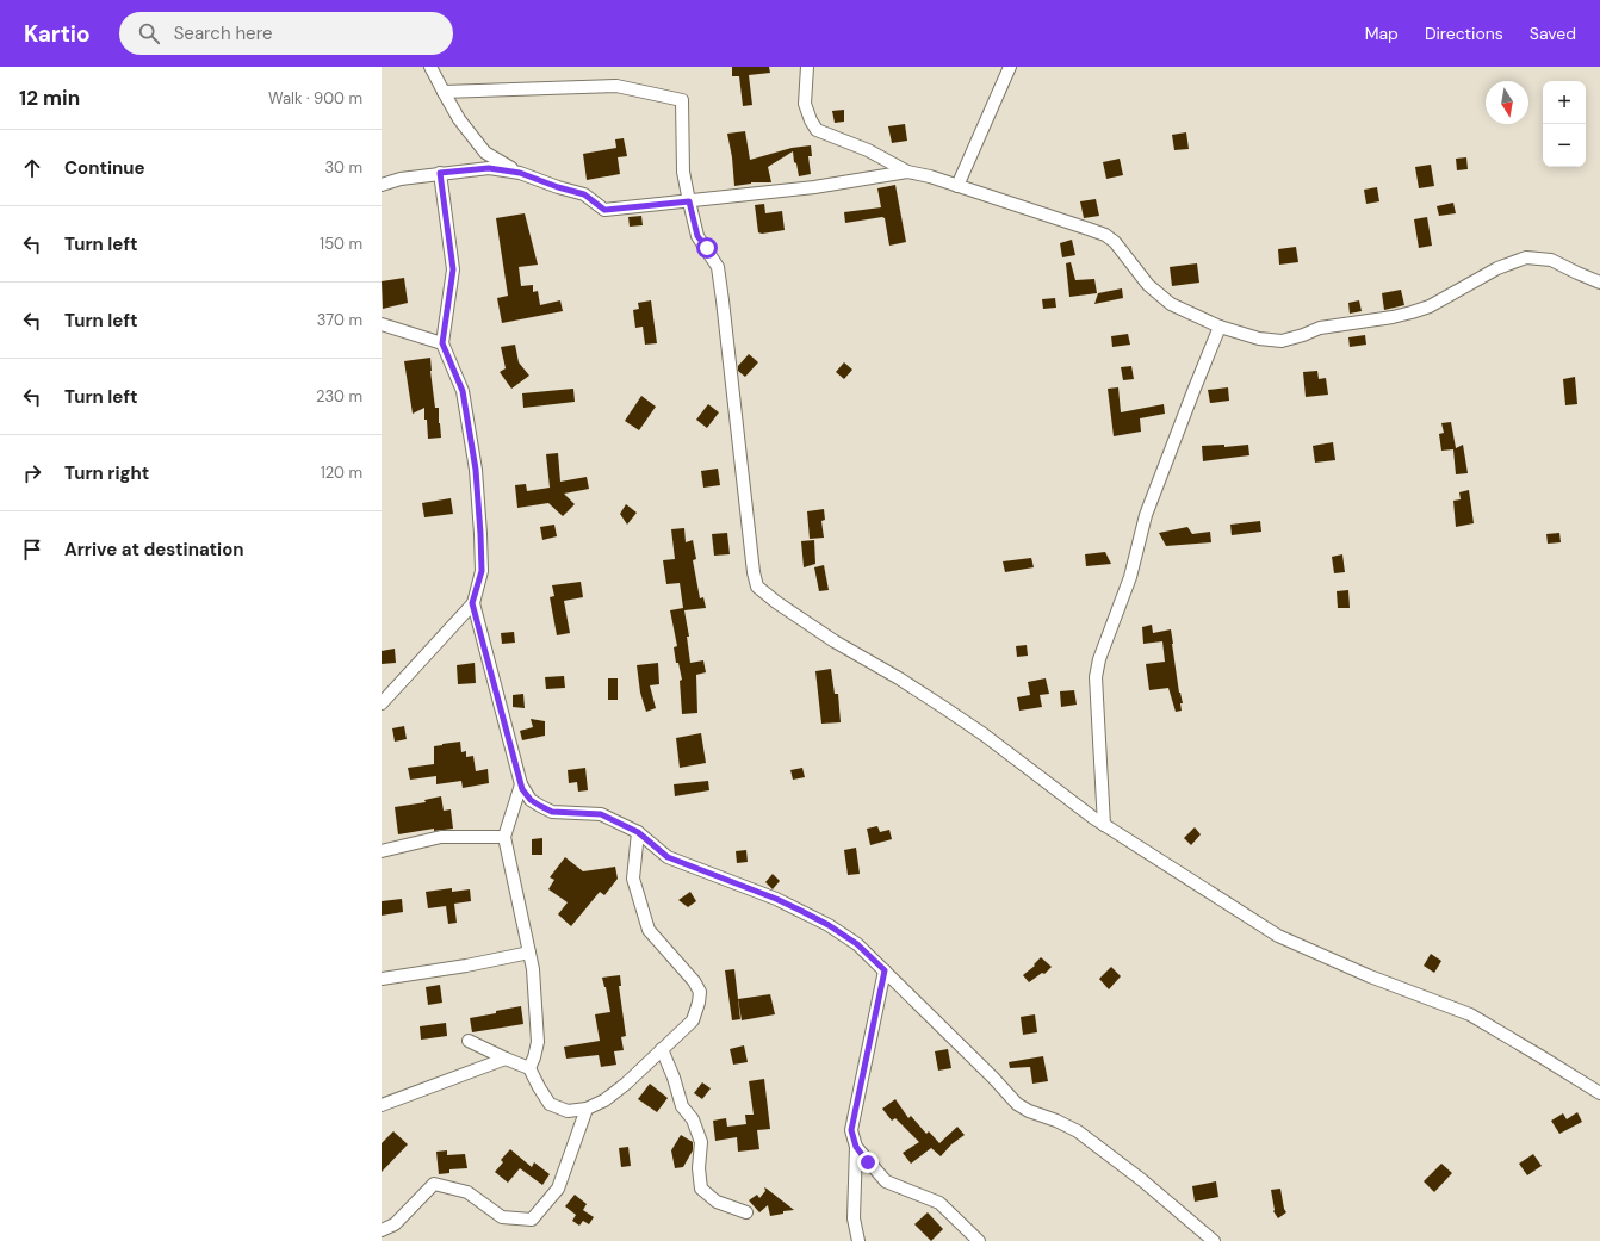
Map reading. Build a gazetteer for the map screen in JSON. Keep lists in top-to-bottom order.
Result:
{
  "north": "bottom",
  "page": {
    "header": "Kartio",
    "search": "Search here",
    "nav": ["Map", "Directions", "Saved"],
    "heading": ["12 min", "Walk · 900 m"],
    "map_buttons": ["+", "−"],
    "list": [
      ["Continue", "30 m"],
      ["Turn left", "150 m"],
      ["Turn left", "370 m"],
      ["Turn left", "230 m"],
      ["Turn right", "120 m"],
      "Arrive at destination"
    ]
  }
}
